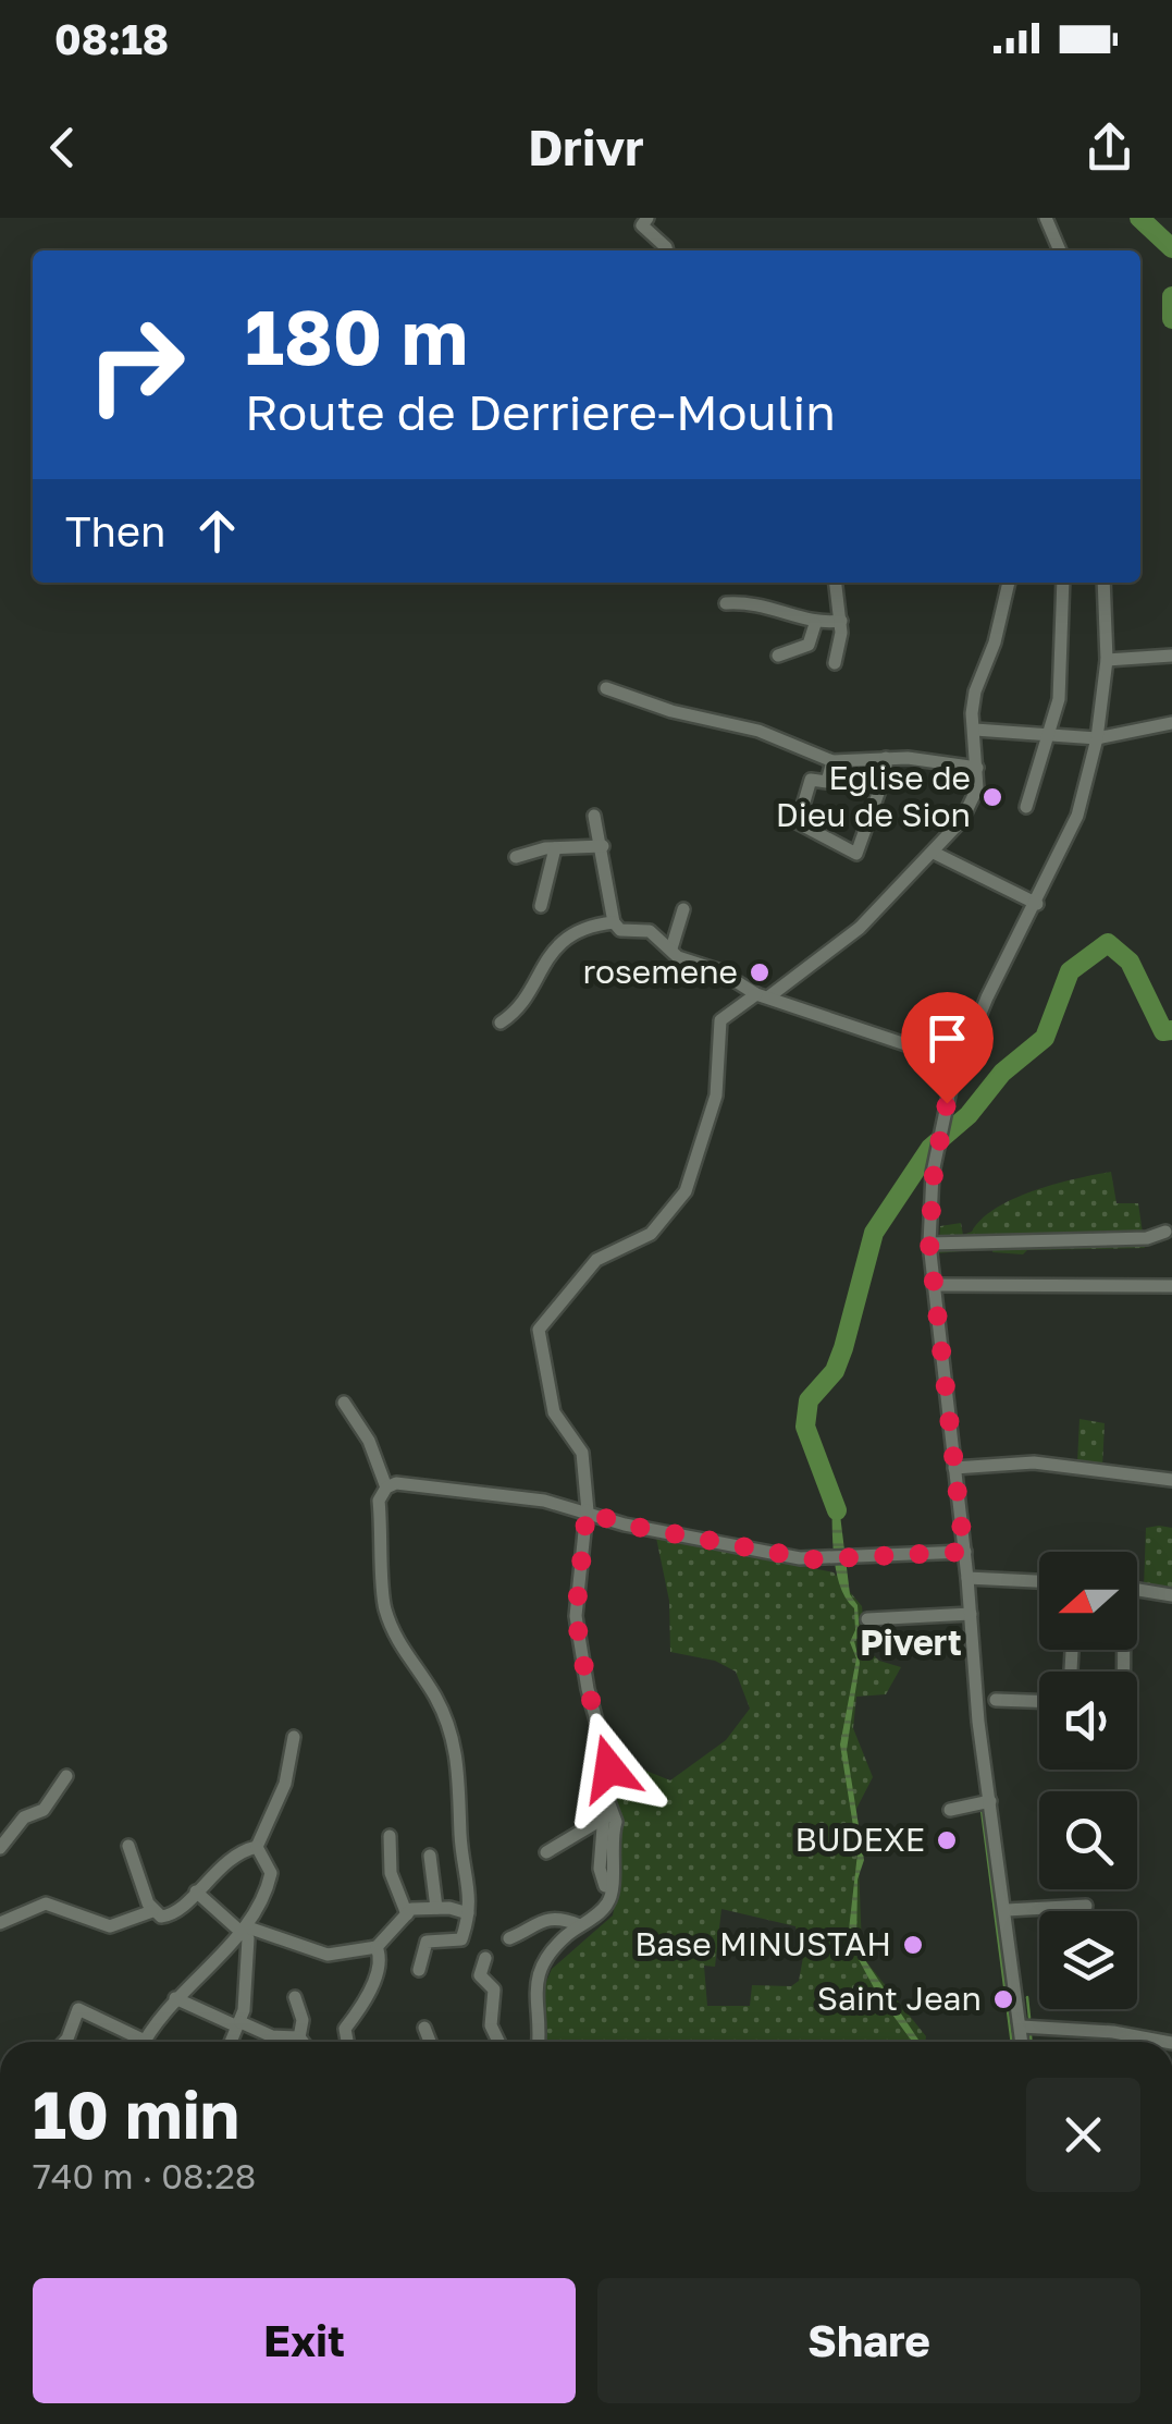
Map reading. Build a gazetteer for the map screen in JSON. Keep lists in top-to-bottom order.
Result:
{
  "districts": ["Pivert"],
  "places": [
    "Eglise de Dieu de Sion",
    "rosemene",
    "BUDEXE",
    "Base MINUSTAH",
    "Saint Jean"
  ],
  "north": "left",
  "page": {
    "status": "08:18",
    "header": "Drivr",
    "turn": ["180 m", "Route de Derriere-Moulin"],
    "then": "Then",
    "heading": ["10 min", "740 m · 08:28"],
    "buttons": ["Exit", "Share"]
  }
}
